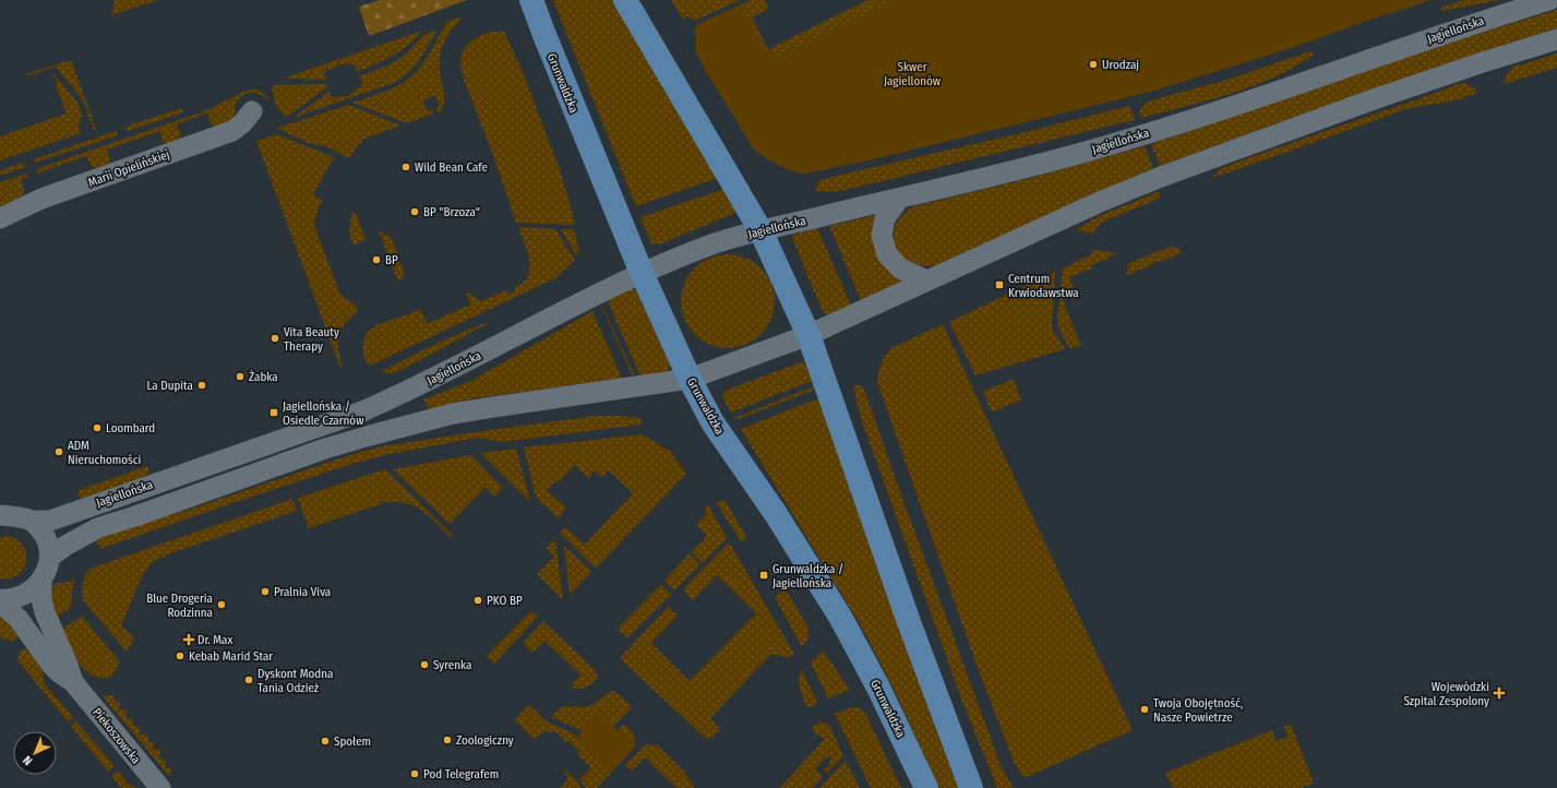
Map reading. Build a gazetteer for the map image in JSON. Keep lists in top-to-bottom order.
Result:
{
  "streets": {
    "main road": ["Grunwaldzka"],
    "street": ["Jagiellońska", "Marii Opielińskiej", "Piekoszowska"]
  },
  "crossings": [
    ["Jagiellońska", "Grunwaldzka"]
  ],
  "parks": ["Skwer Jagiellonów"],
  "places": {
    "other": [
      "Urodzaj",
      "Wild Bean Cafe",
      "BP \"Brzoza\"",
      "BP",
      "Vita Beauty Therapy",
      "Żabka",
      "La Dupita",
      "Loombard",
      "ADM Nieruchomości",
      "Pralnia Viva",
      "PKO BP",
      "Blue Drogeria Rodzinna",
      "Kebab Marid Star",
      "Syrenka",
      "Dyskont Modna Tania Odzież",
      "Twoja Obojętność, Nasze Powietrze",
      "Zoologiczny",
      "Społem",
      "Pod Telegrafem"
    ],
    "transit": ["Centrum Krwiodawstwa", "Jagiellońska / Osiedle Czarnów", "Grunwaldzka / Jagiellońska"],
    "health": ["Dr. Max", "Wojewódzki Szpital Zespolony"]
  },
  "north": "bottom left"
}
